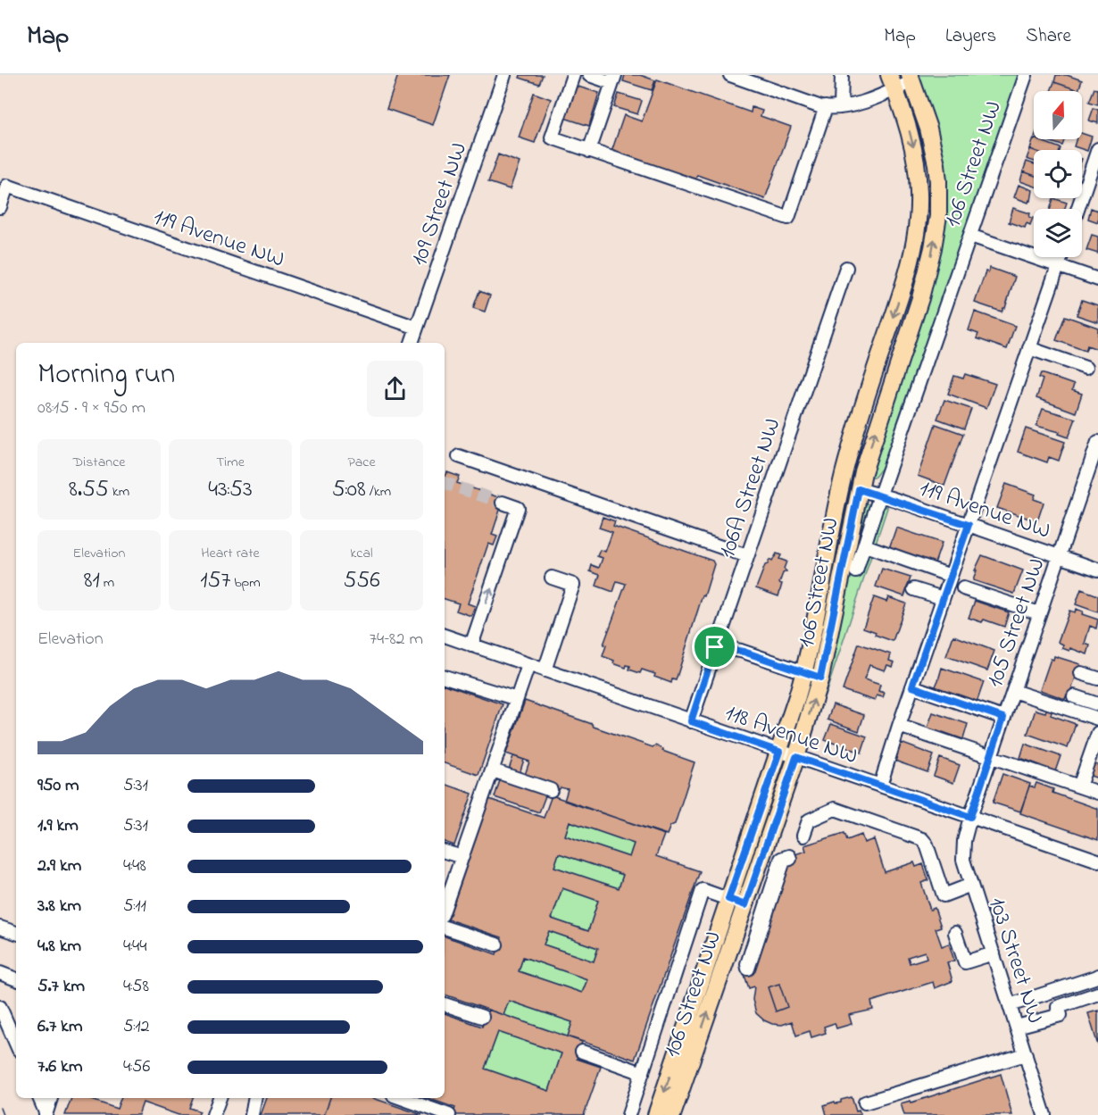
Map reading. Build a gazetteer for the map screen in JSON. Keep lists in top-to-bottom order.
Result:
{
  "streets": {
    "main road": ["106 Street NW"],
    "street": [
      "109 Street NW",
      "119 Avenue NW",
      "106A Street NW",
      "105 Street NW",
      "118 Avenue NW",
      "103 Street NW"
    ]
  },
  "crossings": [
    ["106 Street NW", "119 Avenue NW"],
    ["106 Street NW", "118 Avenue NW"],
    ["109 Street NW", "119 Avenue NW"],
    ["119 Avenue NW", "105 Street NW"],
    ["106A Street NW", "118 Avenue NW"],
    ["105 Street NW", "118 Avenue NW"],
    ["105 Street NW", "103 Street NW"],
    ["118 Avenue NW", "103 Street NW"]
  ],
  "north": "top",
  "page": {
    "header": "Map",
    "nav": ["Map", "Layers", "Share"],
    "heading": ["Morning run", "08:15 · 9 × 950 m"],
    "stats": [
      ["Distance", "8.55 km"],
      ["Time", "43:53"],
      ["Pace", "5:08 /km"],
      ["Elevation", "81 m"],
      ["Heart rate", "157 bpm"],
      ["kcal", "556"]
    ],
    "chart": ["Elevation", "74–82 m"],
    "list": [
      {
        "name": "950 m",
        "note": "5:31"
      },
      {
        "name": "1.9 km",
        "note": "5:31"
      },
      {
        "name": "2.9 km",
        "note": "4:48"
      },
      {
        "name": "3.8 km",
        "note": "5:11"
      },
      {
        "name": "4.8 km",
        "note": "4:44"
      },
      {
        "name": "5.7 km",
        "note": "4:58"
      },
      {
        "name": "6.7 km",
        "note": "5:12"
      },
      {
        "name": "7.6 km",
        "note": "4:56"
      }
    ]
  }
}
